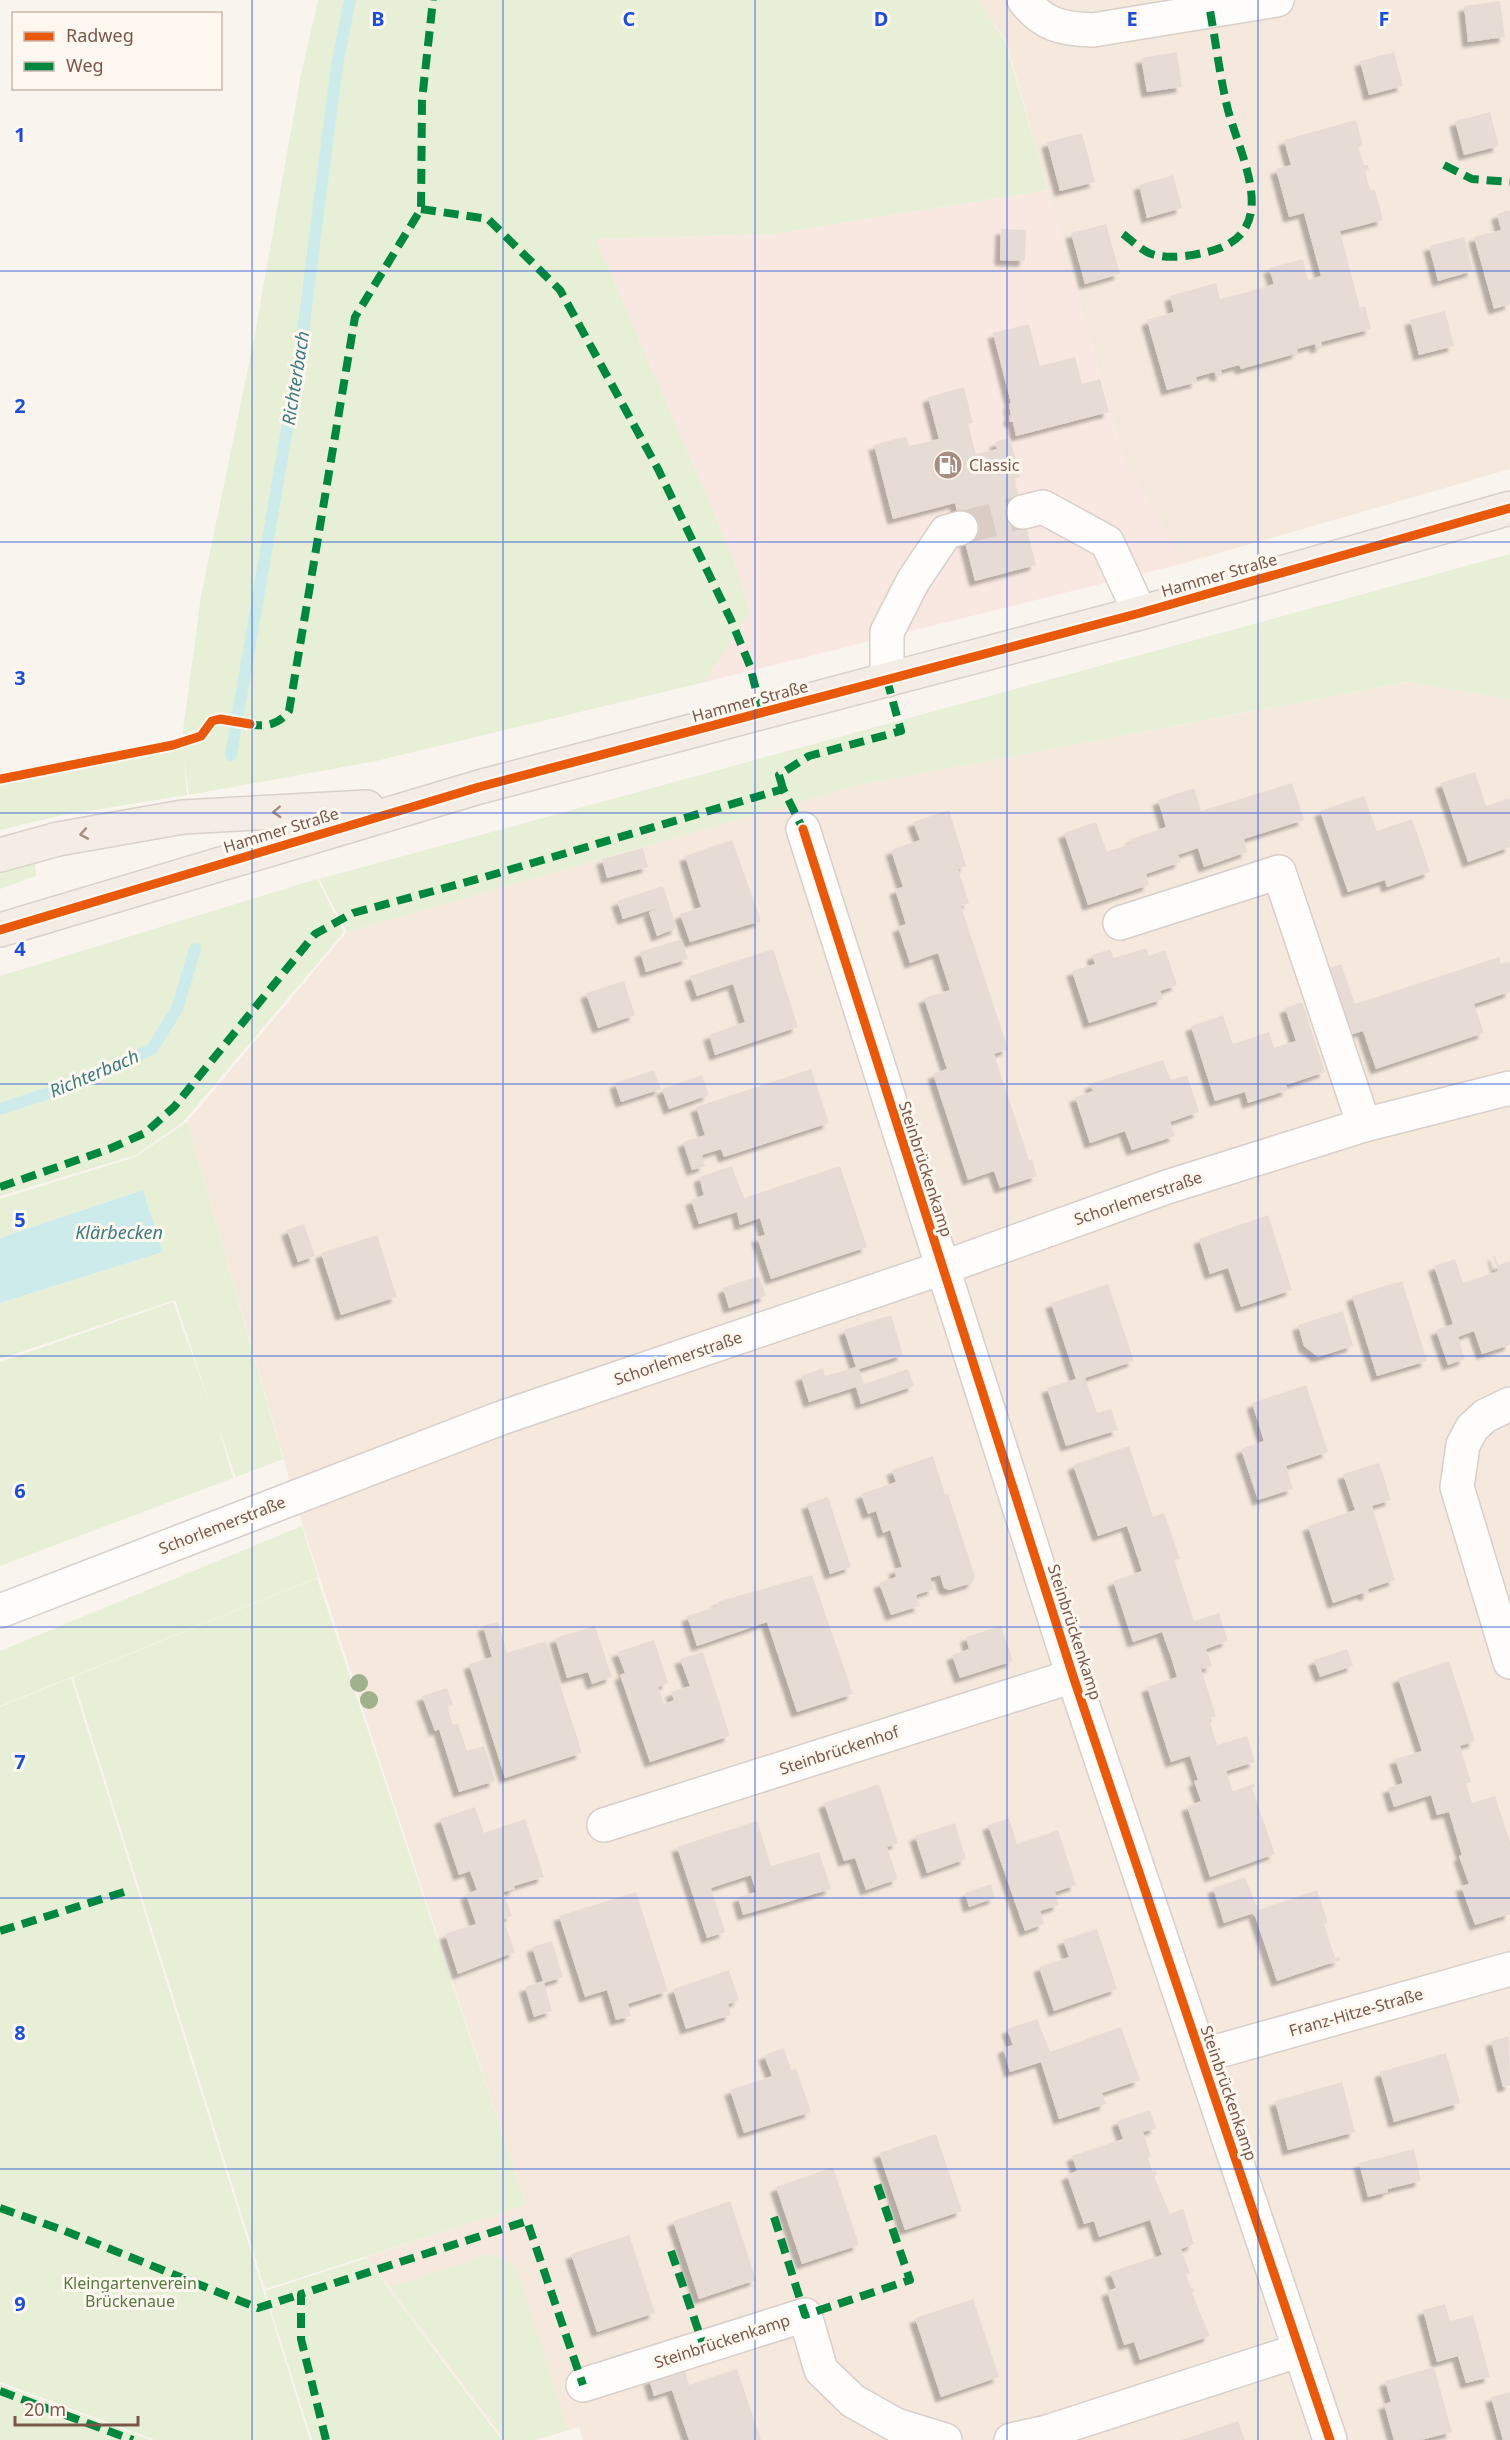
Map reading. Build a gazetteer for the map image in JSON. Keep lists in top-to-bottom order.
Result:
{
  "streets": {
    "main road": ["Hammer Straße"],
    "street": [
      "Steinbrückenkamp",
      "Schorlemerstraße",
      "Steinbrückenhof",
      "Franz-Hitze-Straße"
    ]
  },
  "crossings": [
    ["Steinbrückenkamp", "Schorlemerstraße"],
    ["Steinbrückenkamp", "Steinbrückenhof"],
    ["Steinbrückenkamp", "Franz-Hitze-Straße"]
  ],
  "water": ["Richterbach", "Klärbecken"],
  "parks": ["Kleingartenverein Brückenaue"],
  "places": {
    "fuel station": ["Classic"]
  },
  "legend": ["Radweg", "Weg"],
  "scale_bar": "20 m",
  "grid": {
    "columns": [
      "B",
      "C",
      "D",
      "E",
      "F"
    ],
    "rows": [
      "1",
      "2",
      "3",
      "4",
      "5",
      "6",
      "7",
      "8",
      "9"
    ]
  }
}
